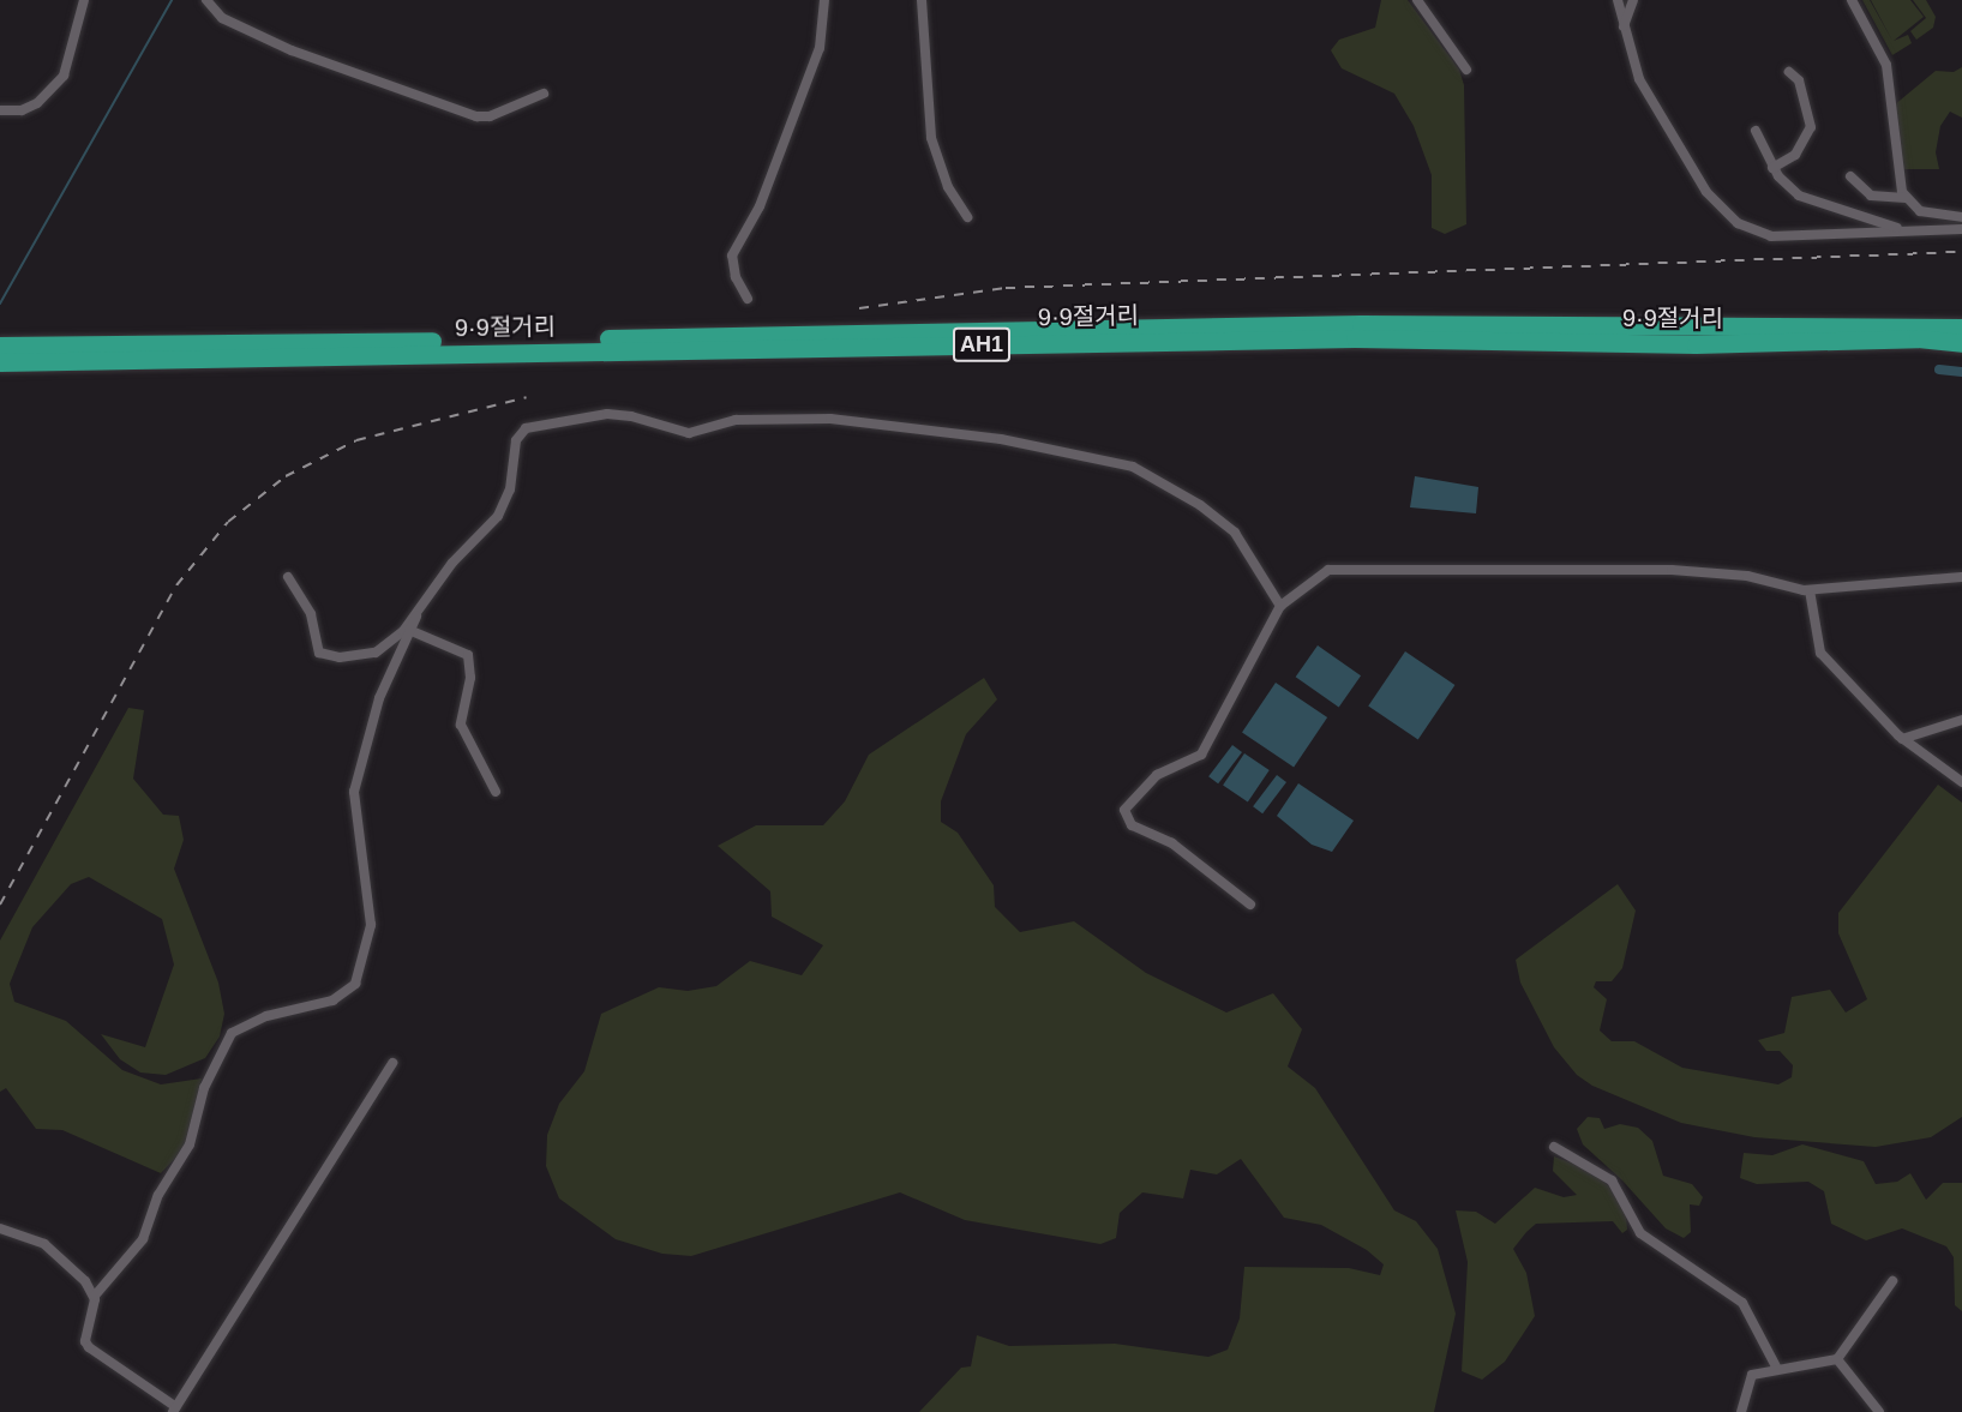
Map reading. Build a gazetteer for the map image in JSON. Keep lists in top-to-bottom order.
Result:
{
  "streets": {
    "highway": ["9·9절거리", "AH1"]
  }
}
